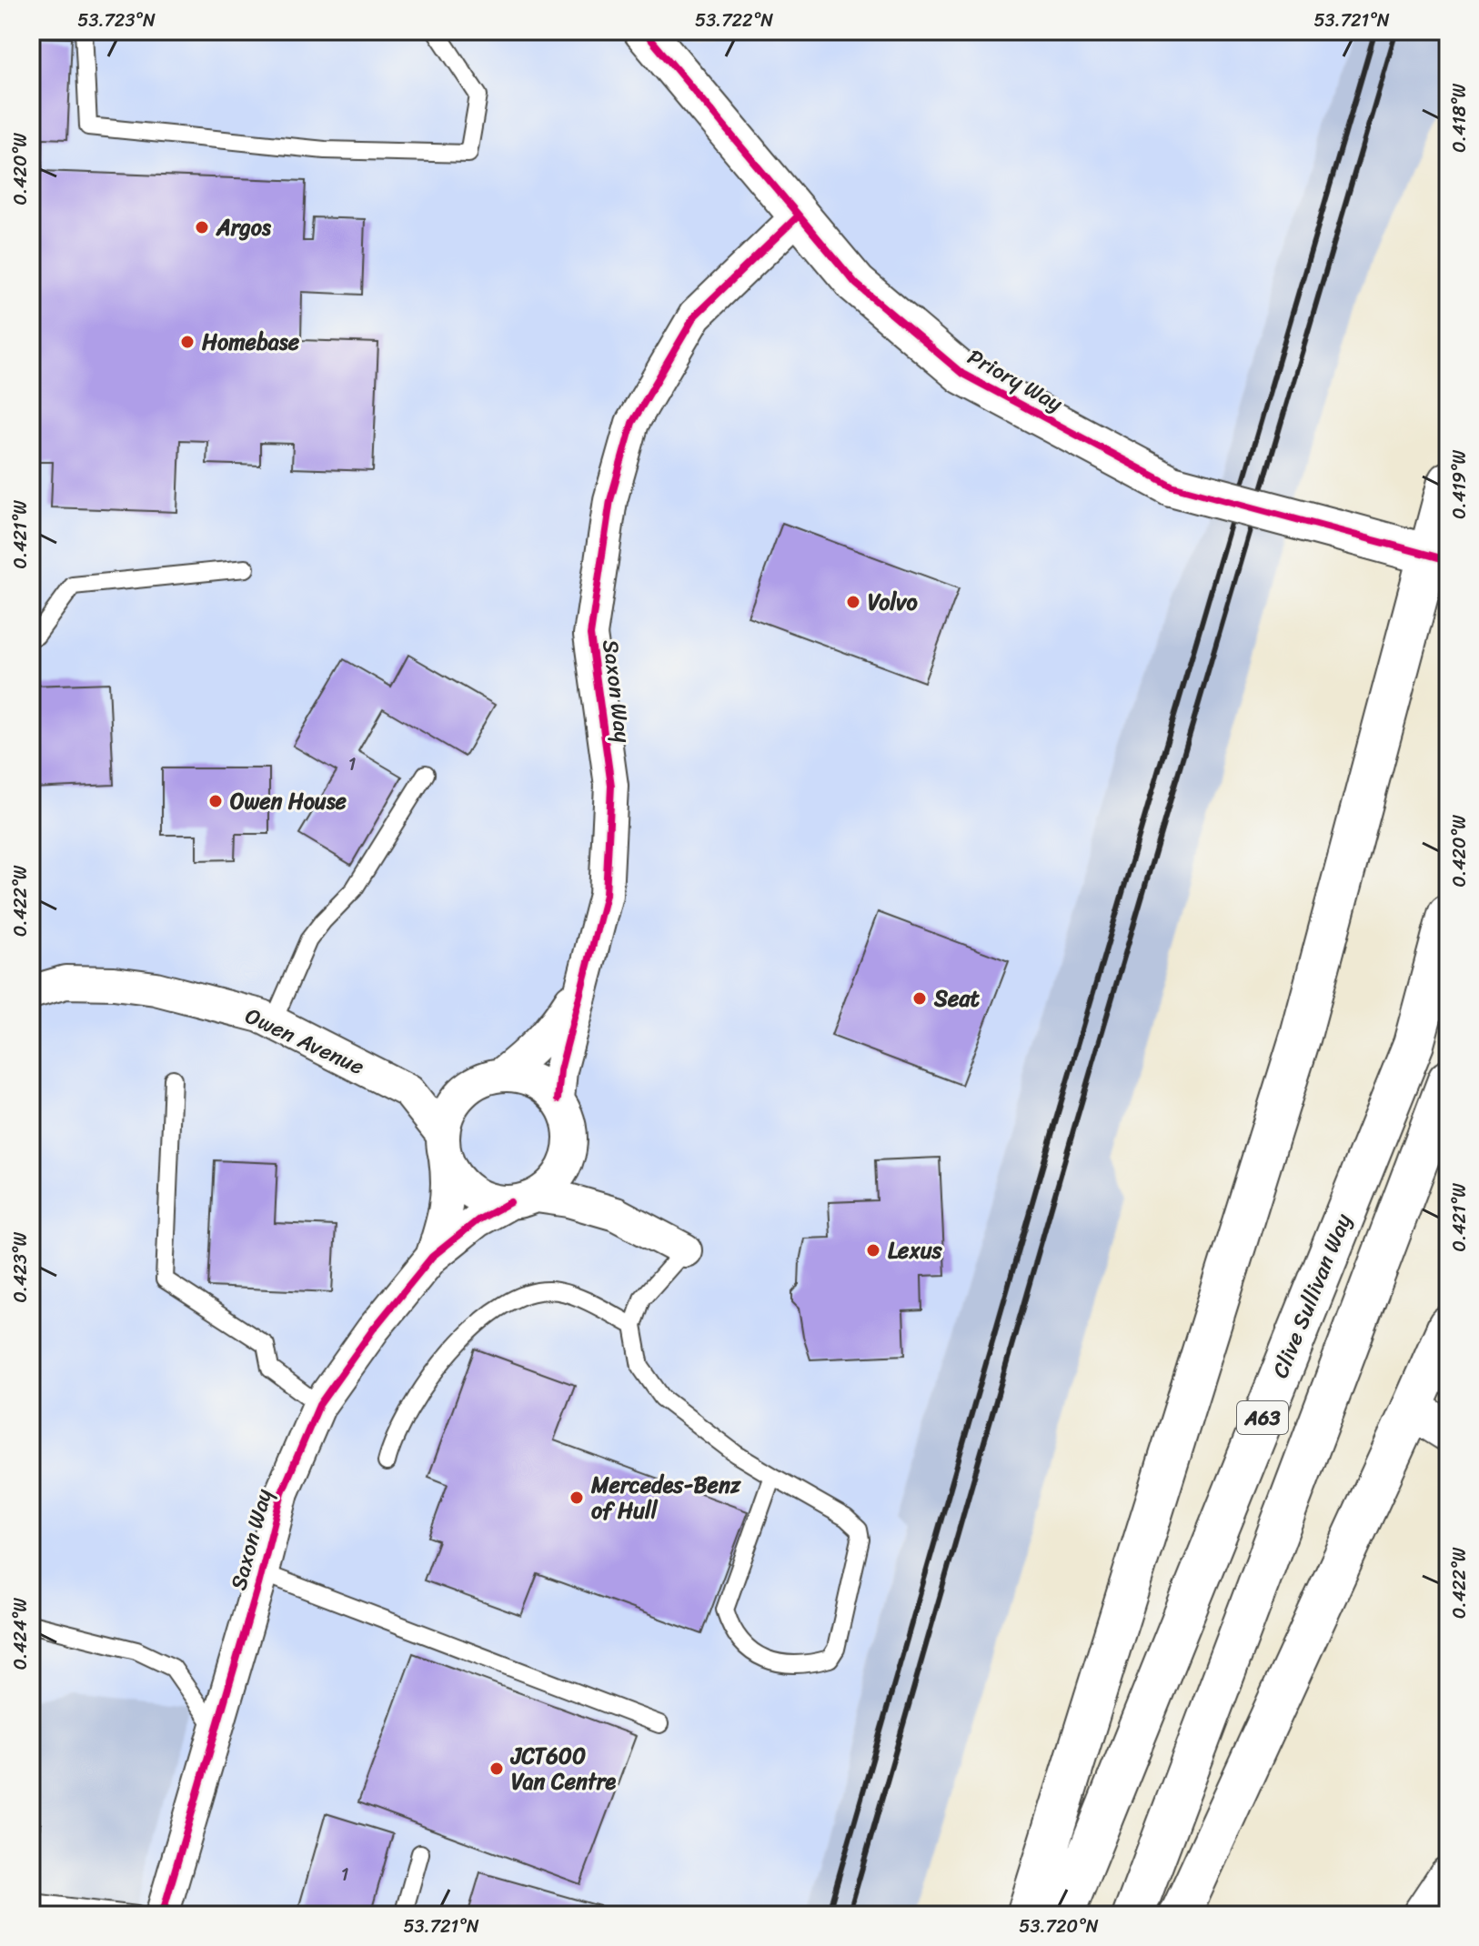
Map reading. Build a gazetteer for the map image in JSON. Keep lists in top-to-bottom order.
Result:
{
  "streets": {
    "main road": ["Priory Way", "Clive Sullivan Way", "A63"],
    "street": ["Saxon Way", "Owen Avenue"]
  },
  "crossings": [
    ["Priory Way", "Saxon Way"],
    ["Saxon Way", "Owen Avenue"]
  ],
  "places": [
    "Argos",
    "Homebase",
    "Volvo",
    "Owen House",
    "Seat",
    "Lexus",
    "Mercedes-Benz of Hull",
    "JCT600 Van Centre"
  ],
  "house_numbers": ["1", "1"],
  "coordinates": [
    "53.723°N",
    "53.722°N",
    "53.721°N",
    "0.418°W",
    "0.420°W",
    "0.419°W",
    "0.421°W",
    "0.422°W",
    "0.423°W",
    "0.424°W",
    "53.720°N"
  ]
}
